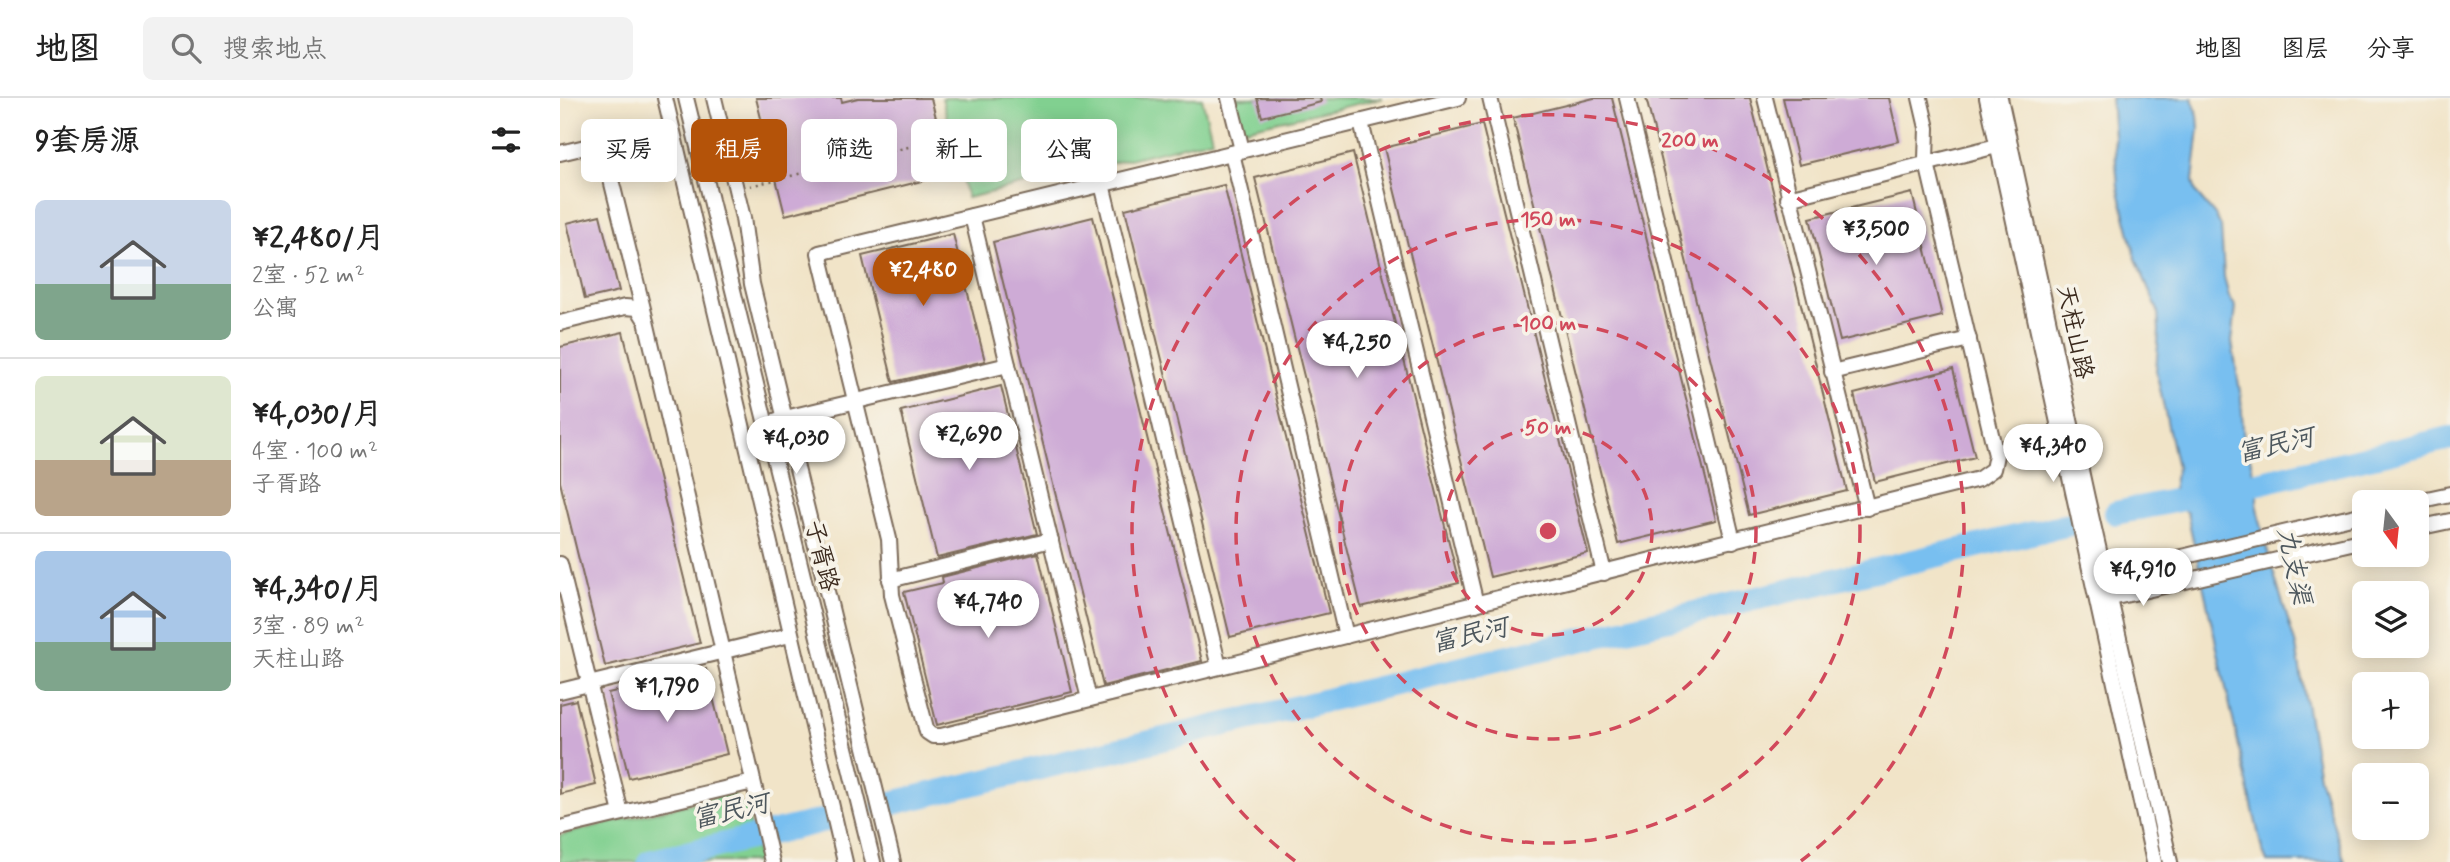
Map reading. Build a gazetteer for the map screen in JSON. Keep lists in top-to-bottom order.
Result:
{
  "streets": {
    "street": ["天柱山路", "子胥路"]
  },
  "water": ["富民河", "九支渠"],
  "north": "bottom",
  "page": {
    "header": "地图",
    "search": "搜索地点",
    "nav": ["地图", "图层", "分享"],
    "heading": "9套房源",
    "chip": [
      "买房",
      "租房",
      "筛选",
      "新上",
      "公寓"
    ],
    "list": [
      {
        "name": "¥2,480/月",
        "note": "2室 · 52 m² · 公寓"
      },
      {
        "name": "¥4,030/月",
        "note": "4室 · 100 m² · 子胥路"
      },
      {
        "name": "¥4,340/月",
        "note": "3室 · 89 m² · 天柱山路"
      }
    ],
    "price": [
      "¥3,500",
      "¥2,480",
      "¥4,250",
      "¥2,690",
      "¥4,030",
      "¥4,340",
      "¥4,910",
      "¥4,740",
      "¥1,790"
    ],
    "map_buttons": ["+", "−"]
  },
  "rings": [
    "200 m",
    "150 m",
    "100 m",
    "50 m"
  ]
}
